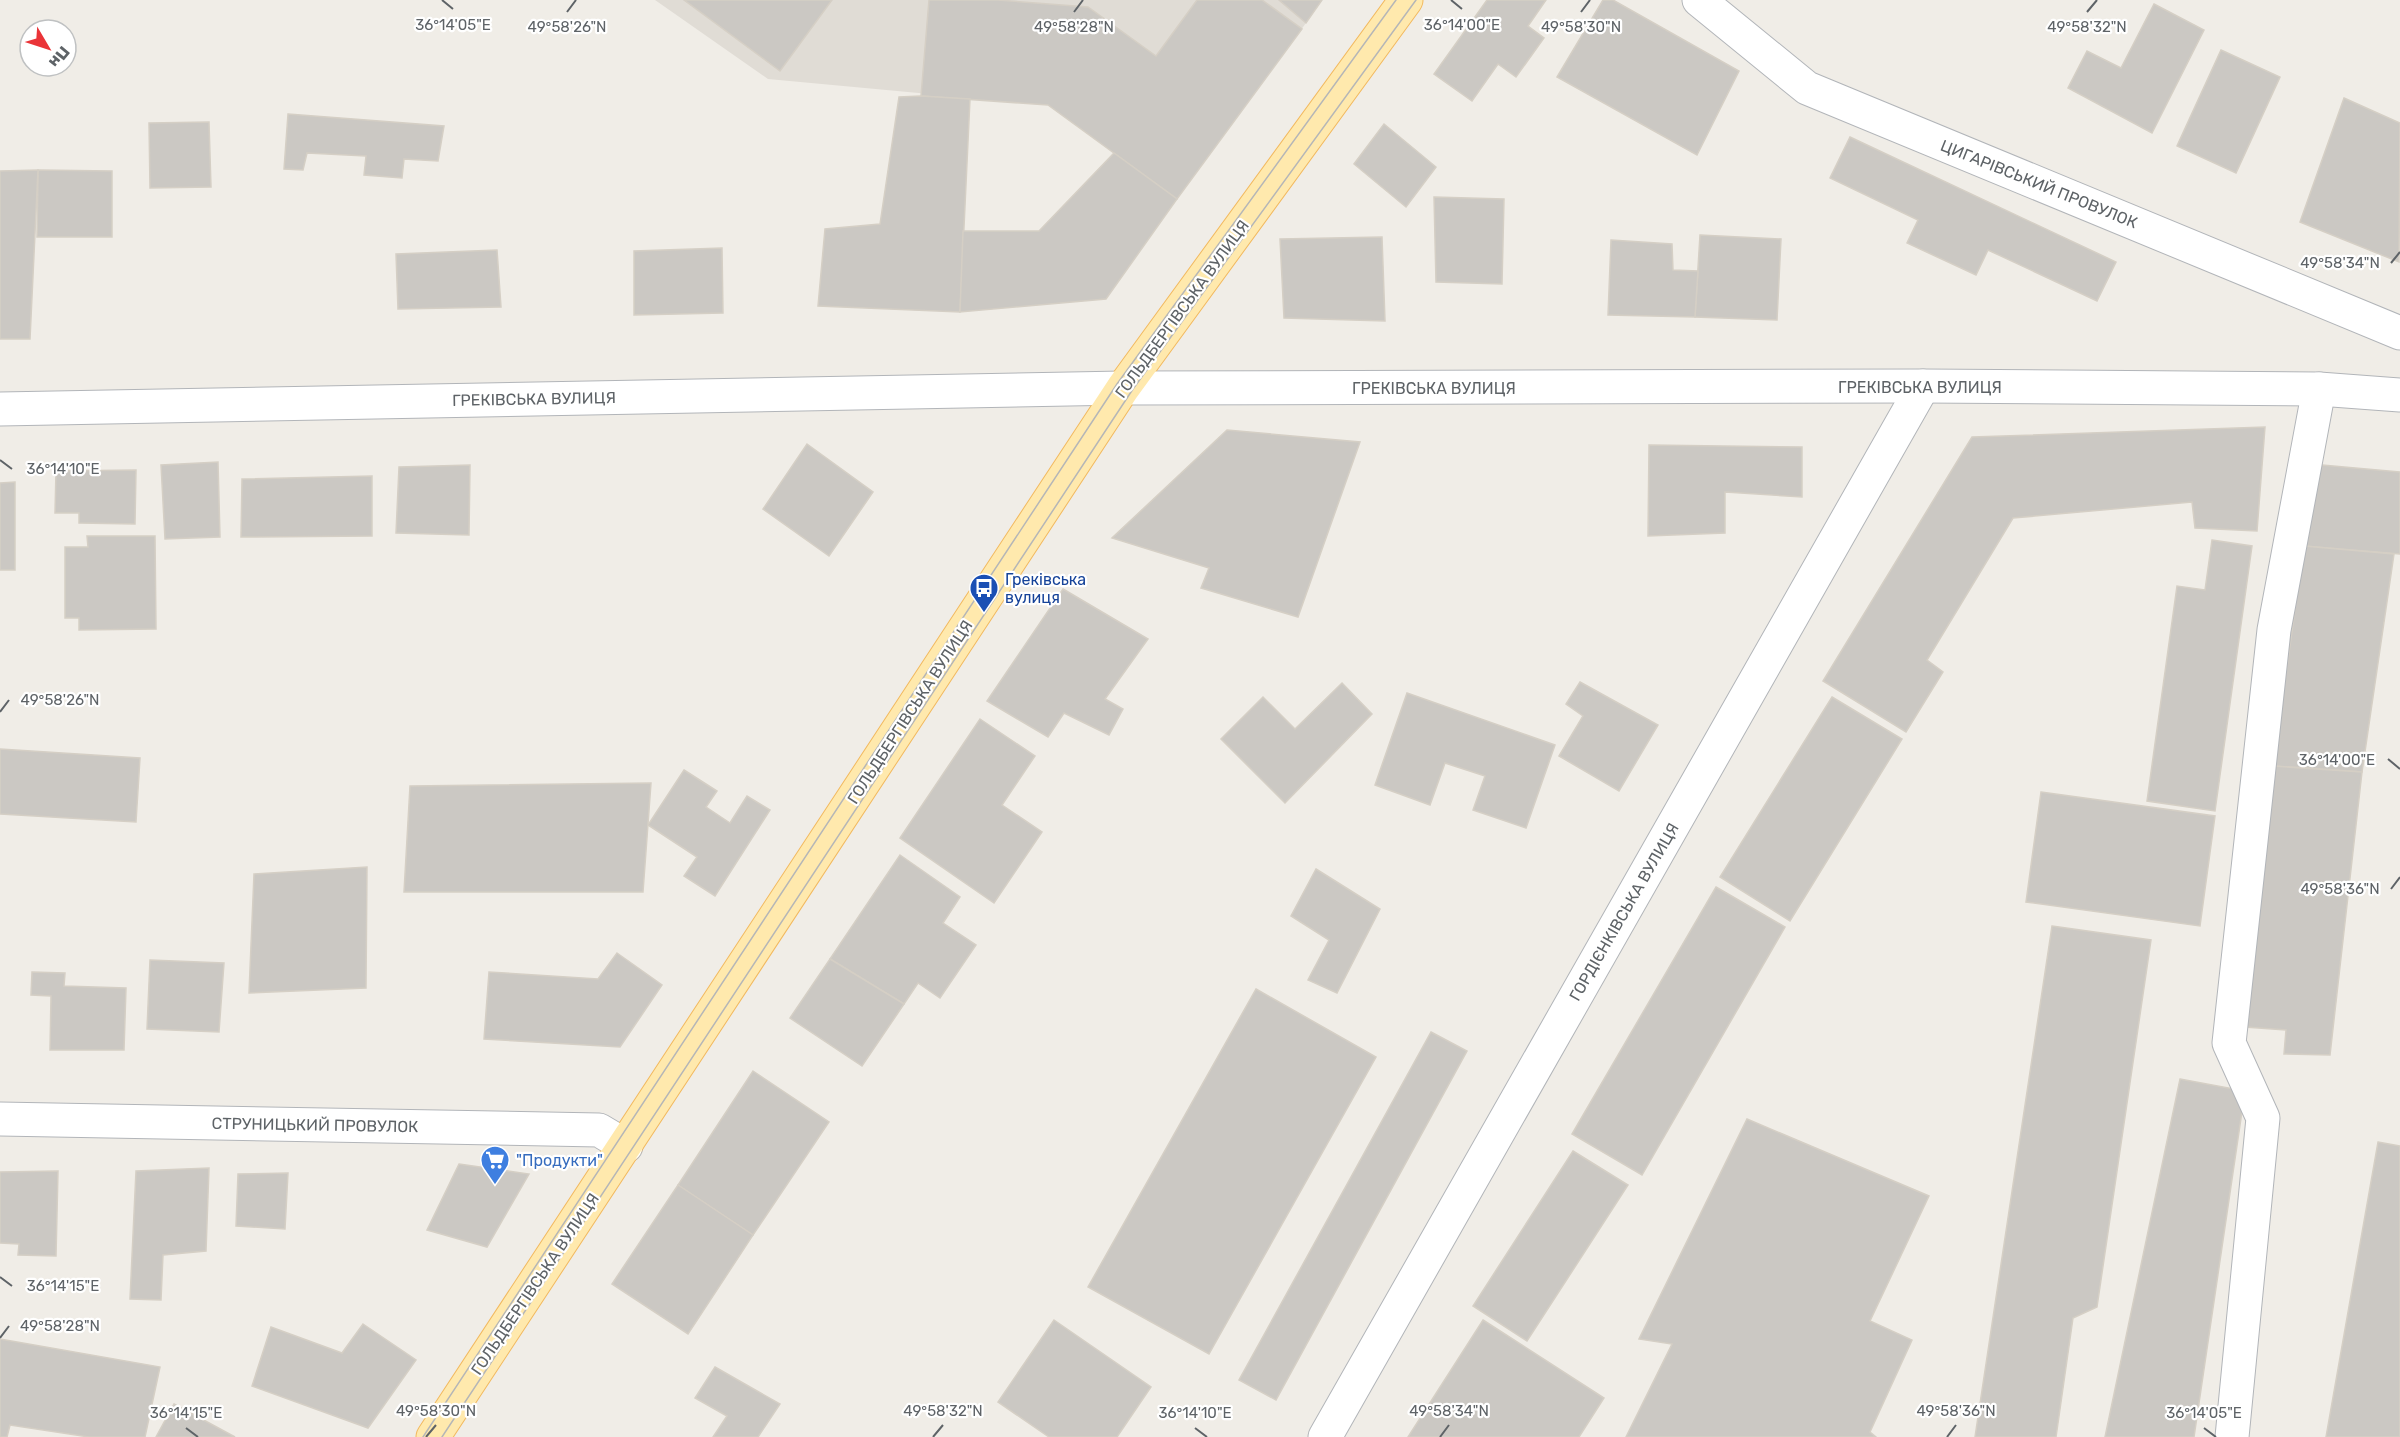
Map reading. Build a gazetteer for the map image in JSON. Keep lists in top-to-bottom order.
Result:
{
  "streets": {
    "main road": ["ГОЛЬДБЕРГІВСЬКА ВУЛИЦЯ"],
    "street": [
      "ЦИГАРІВСЬКИЙ ПРОВУЛОК",
      "ГРЕКІВСЬКА ВУЛИЦЯ",
      "ГОРДІЄНКІВСЬКА ВУЛИЦЯ",
      "СТРУНИЦЬКИЙ ПРОВУЛОК"
    ]
  },
  "crossings": [
    ["ГОЛЬДБЕРГІВСЬКА ВУЛИЦЯ", "ГРЕКІВСЬКА ВУЛИЦЯ"],
    ["ГОЛЬДБЕРГІВСЬКА ВУЛИЦЯ", "СТРУНИЦЬКИЙ ПРОВУЛОК"],
    ["ГРЕКІВСЬКА ВУЛИЦЯ", "ГОРДІЄНКІВСЬКА ВУЛИЦЯ"]
  ],
  "places": {
    "bus stop": ["Греківська вулиця"],
    "supermarket": ["\"Продукти\""]
  },
  "north": "bottom right",
  "coordinates": [
    "36°14'05\"E",
    "36°14'00\"E",
    "49°58'26\"N",
    "49°58'28\"N",
    "49°58'30\"N",
    "49°58'32\"N",
    "49°58'34\"N",
    "36°14'10\"E",
    "49°58'36\"N",
    "36°14'15\"E"
  ]
}
